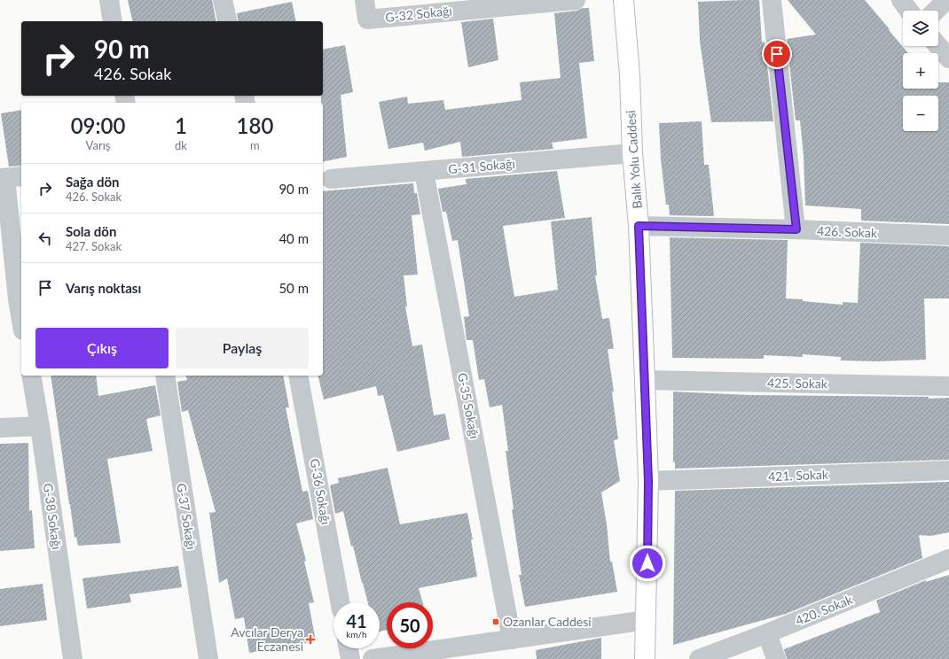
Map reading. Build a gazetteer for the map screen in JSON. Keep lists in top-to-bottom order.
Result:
{
  "streets": {
    "main road": ["Balık Yolu Caddesi"],
    "street": [
      "G-32 Sokağı",
      "G-31 Sokağı",
      "426. Sokak",
      "425. Sokak",
      "G-35 Sokağı",
      "421. Sokak",
      "G-36 Sokağı",
      "G-38 Sokağı",
      "G-37 Sokağı",
      "420. Sokak"
    ]
  },
  "crossings": [
    ["Balık Yolu Caddesi", "G-31 Sokağı"],
    ["Balık Yolu Caddesi", "426. Sokak"],
    ["Balık Yolu Caddesi", "425. Sokak"],
    ["Balık Yolu Caddesi", "421. Sokak"],
    ["G-31 Sokağı", "G-35 Sokağı"]
  ],
  "places": {
    "transit": ["Ozanlar Caddesi"],
    "health": ["Avcılar Derya Eczanesi"]
  },
  "page": {
    "map_buttons": ["+", "−"],
    "turn": ["90 m", "426. Sokak"],
    "eta": [
      "09:00",
      "Varış",
      "1",
      "dk",
      "180",
      "m"
    ],
    "list": [
      {
        "name": "Sağa dön",
        "note": "426. Sokak",
        "value": "90 m"
      },
      {
        "name": "Sola dön",
        "note": "427. Sokak",
        "value": "40 m"
      },
      {
        "name": "Varış noktası",
        "value": "50 m"
      }
    ],
    "buttons": ["Çıkış", "Paylaş"],
    "speed": "41 km/h",
    "limit": "50"
  }
}
